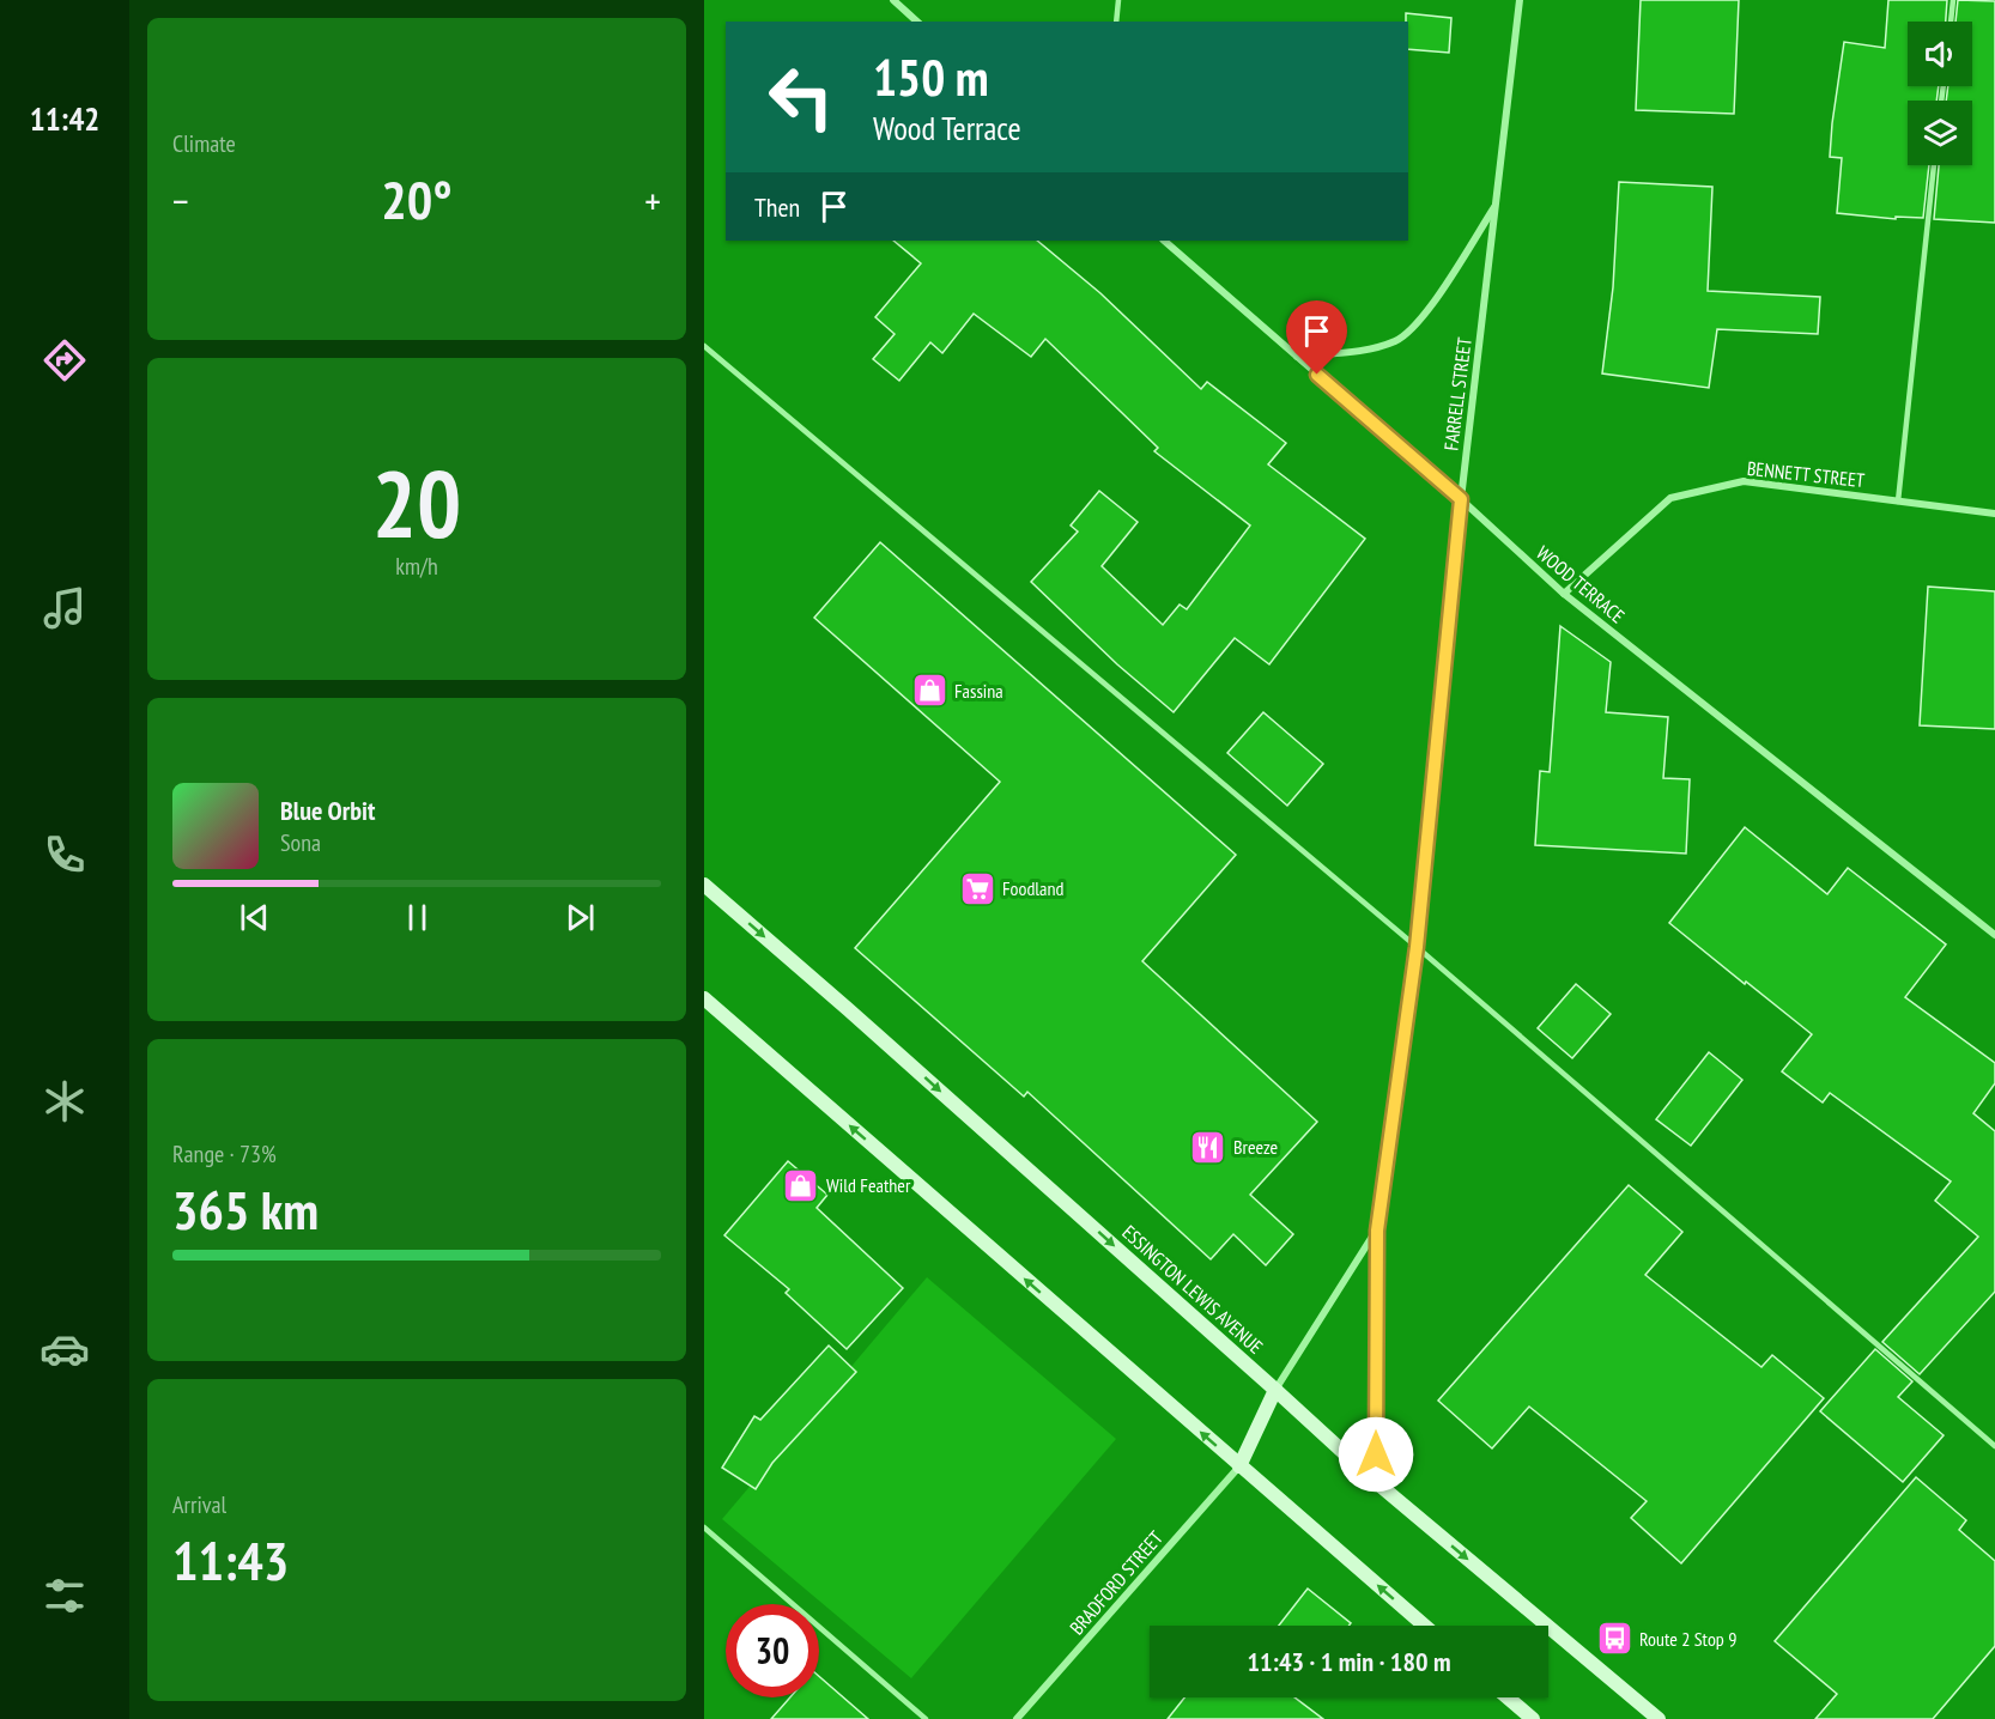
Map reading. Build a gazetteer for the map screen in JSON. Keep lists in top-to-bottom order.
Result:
{
  "streets": {
    "street": [
      "FARRELL STREET",
      "BENNETT STREET",
      "WOOD TERRACE",
      "ESSINGTON LEWIS AVENUE",
      "BRADFORD STREET"
    ]
  },
  "crossings": [
    ["FARRELL STREET", "WOOD TERRACE"],
    ["FARRELL STREET", "ESSINGTON LEWIS AVENUE"],
    ["BENNETT STREET", "WOOD TERRACE"]
  ],
  "places": {
    "shop": ["Fassina", "Wild Feather"],
    "supermarket": ["Foodland"],
    "restaurant": ["Breeze"],
    "bus stop": ["Route 2 Stop 9"]
  },
  "page": {
    "tabs": "11:42",
    "tile": [
      "Climate",
      ["20", "km/h"],
      ["Range · 73%", "365 km"],
      ["Arrival", "11:43"]
    ],
    "turn": ["150 m", "Wood Terrace"],
    "heat": ["−", "20°", "+"],
    "then": "Then",
    "song": ["Blue Orbit", "Sona"],
    "limit": "30",
    "trip": "11:43 · 1 min · 180 m"
  }
}
